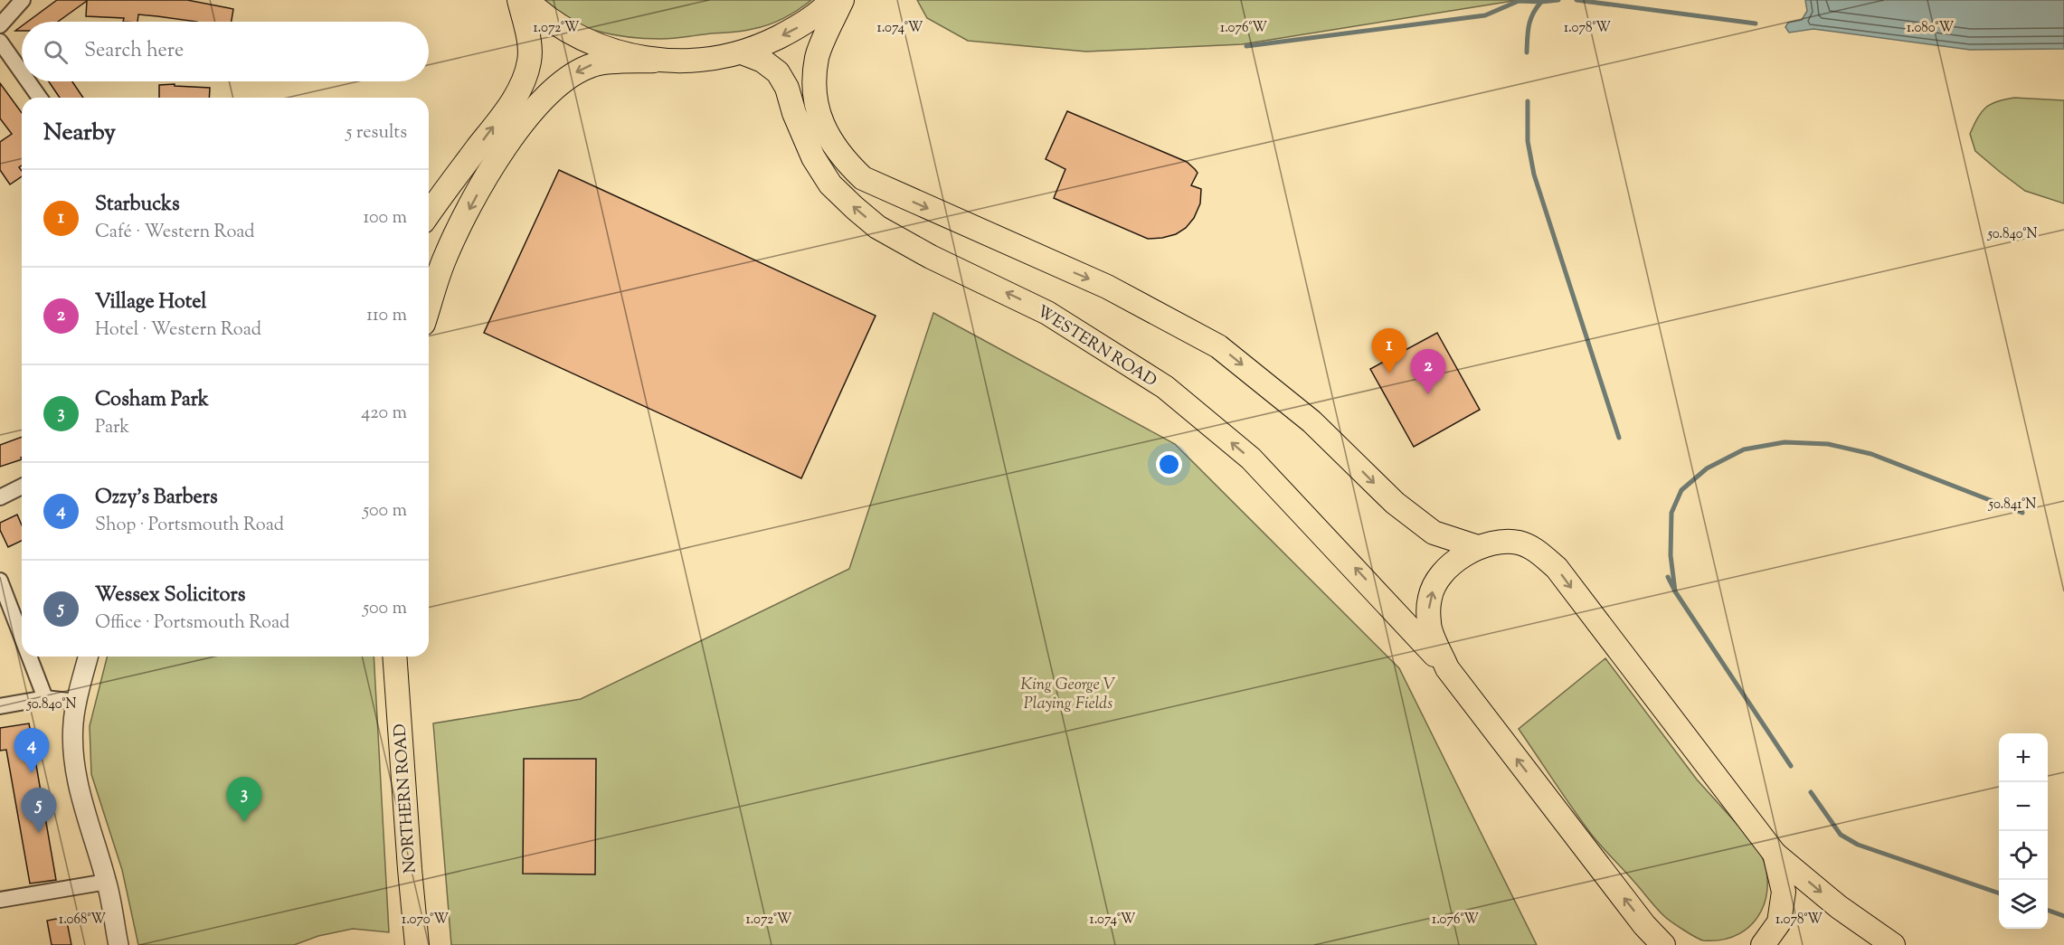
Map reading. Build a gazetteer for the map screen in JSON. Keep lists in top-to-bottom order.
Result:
{
  "streets": {
    "main road": ["WESTERN ROAD", "NORTHERN ROAD"]
  },
  "parks": ["King George V Playing Fields"],
  "page": {
    "search": "Search here",
    "heading": ["Nearby", "5 results"],
    "list": [
      {
        "mark": "1",
        "name": "Starbucks",
        "note": "Café · Western Road",
        "value": "100 m"
      },
      {
        "mark": "2",
        "name": "Village Hotel",
        "note": "Hotel · Western Road",
        "value": "110 m"
      },
      {
        "mark": "3",
        "name": "Cosham Park",
        "note": "Park",
        "value": "420 m"
      },
      {
        "mark": "4",
        "name": "Ozzy's Barbers",
        "note": "Shop · Portsmouth Road",
        "value": "500 m"
      },
      {
        "mark": "5",
        "name": "Wessex Solicitors",
        "note": "Office · Portsmouth Road",
        "value": "500 m"
      }
    ],
    "pins": [
      "1",
      "2",
      "4",
      "3",
      "5"
    ],
    "map_buttons": ["+", "−"]
  },
  "coordinates": [
    "1.072°W",
    "1.074°W",
    "1.076°W",
    "1.078°W",
    "1.080°W",
    "50.840°N",
    "50.841°N",
    "1.068°W",
    "1.070°W"
  ]
}
